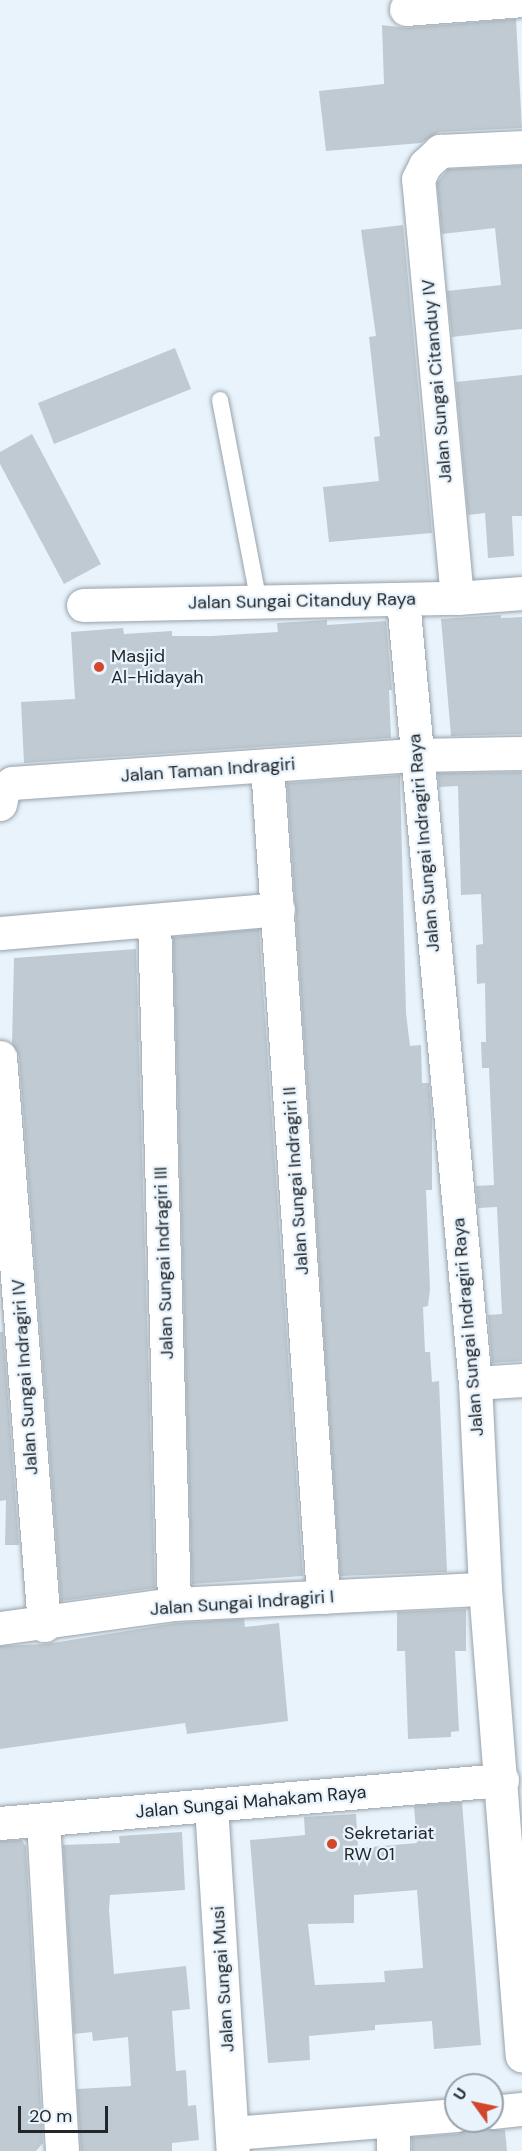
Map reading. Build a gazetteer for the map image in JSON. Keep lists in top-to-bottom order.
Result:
{
  "streets": {
    "street": [
      "Jalan Sungai Citanduy IV",
      "Jalan Sungai Citanduy Raya",
      "Jalan Taman Indragiri",
      "Jalan Sungai Indragiri Raya",
      "Jalan Sungai Indragiri II",
      "Jalan Sungai Indragiri III",
      "Jalan Sungai Indragiri IV",
      "Jalan Sungai Indragiri I",
      "Jalan Sungai Mahakam Raya",
      "Jalan Sungai Musi"
    ]
  },
  "crossings": [
    ["Jalan Sungai Citanduy IV", "Jalan Sungai Citanduy Raya"],
    ["Jalan Sungai Citanduy Raya", "Jalan Sungai Indragiri Raya"],
    ["Jalan Taman Indragiri", "Jalan Sungai Indragiri Raya"],
    ["Jalan Taman Indragiri", "Jalan Sungai Indragiri II"],
    ["Jalan Sungai Indragiri Raya", "Jalan Sungai Indragiri I"],
    ["Jalan Sungai Indragiri Raya", "Jalan Sungai Mahakam Raya"],
    ["Jalan Sungai Indragiri II", "Jalan Sungai Indragiri I"],
    ["Jalan Sungai Indragiri III", "Jalan Sungai Indragiri I"],
    ["Jalan Sungai Indragiri IV", "Jalan Sungai Indragiri I"],
    ["Jalan Sungai Mahakam Raya", "Jalan Sungai Musi"]
  ],
  "places": ["Masjid Al-Hidayah", "Sekretariat RW 01"],
  "scale_bar": "20 m",
  "north": "top left"
}
